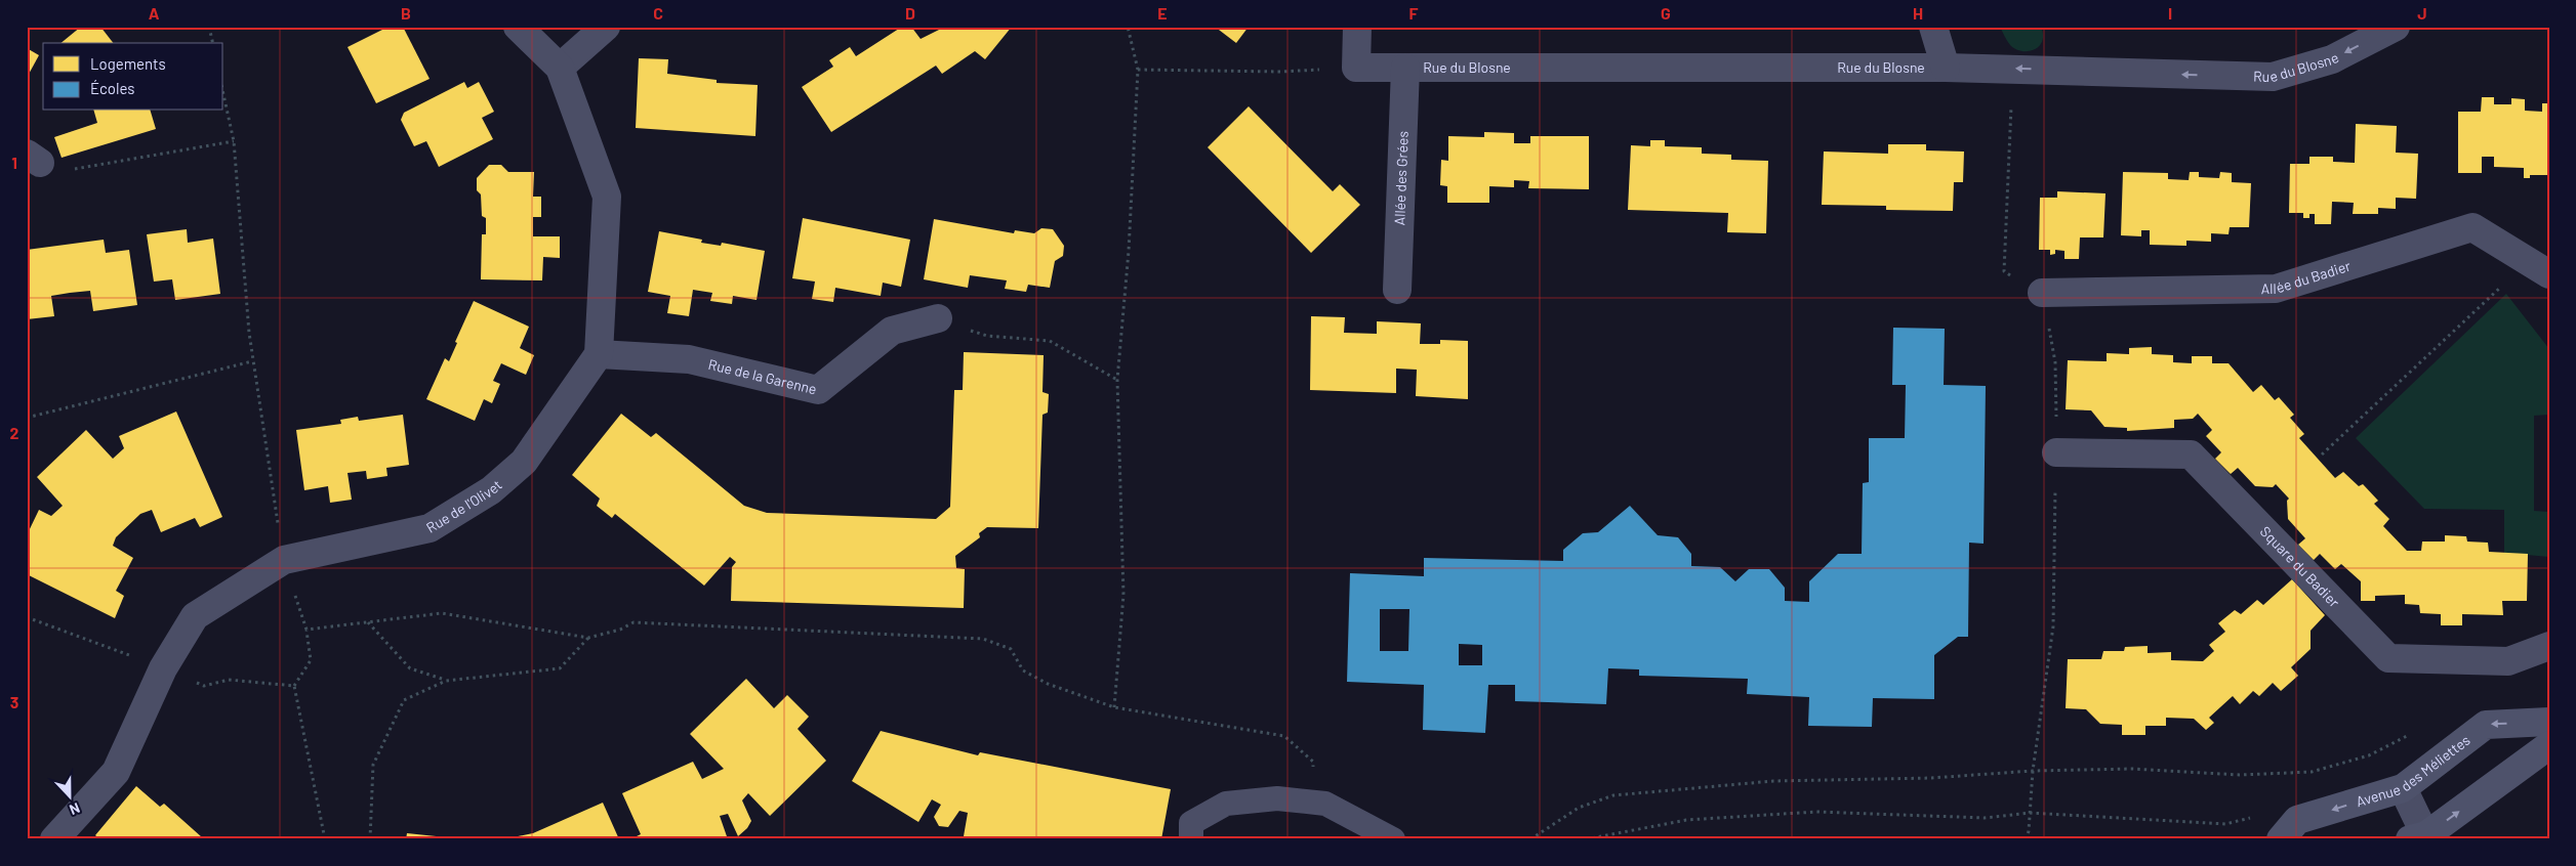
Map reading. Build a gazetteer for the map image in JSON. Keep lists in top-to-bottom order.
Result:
{
  "streets": {
    "street": [
      "Rue du Blosne",
      "Allée des Grées",
      "Allée du Badier",
      "Rue de la Garenne",
      "Rue de l'Olivet",
      "Square du Badier",
      "Avenue des Méliettes"
    ]
  },
  "crossings": [
    ["Rue du Blosne", "Allée des Grées"],
    ["Rue de la Garenne", "Rue de l'Olivet"]
  ],
  "one_way": ["Rue du Blosne"],
  "legend": ["Logements", "Écoles"],
  "north": "bottom",
  "grid": {
    "columns": [
      "A",
      "B",
      "C",
      "D",
      "E",
      "F",
      "G",
      "H",
      "I",
      "J"
    ],
    "rows": ["1", "2", "3"]
  }
}
